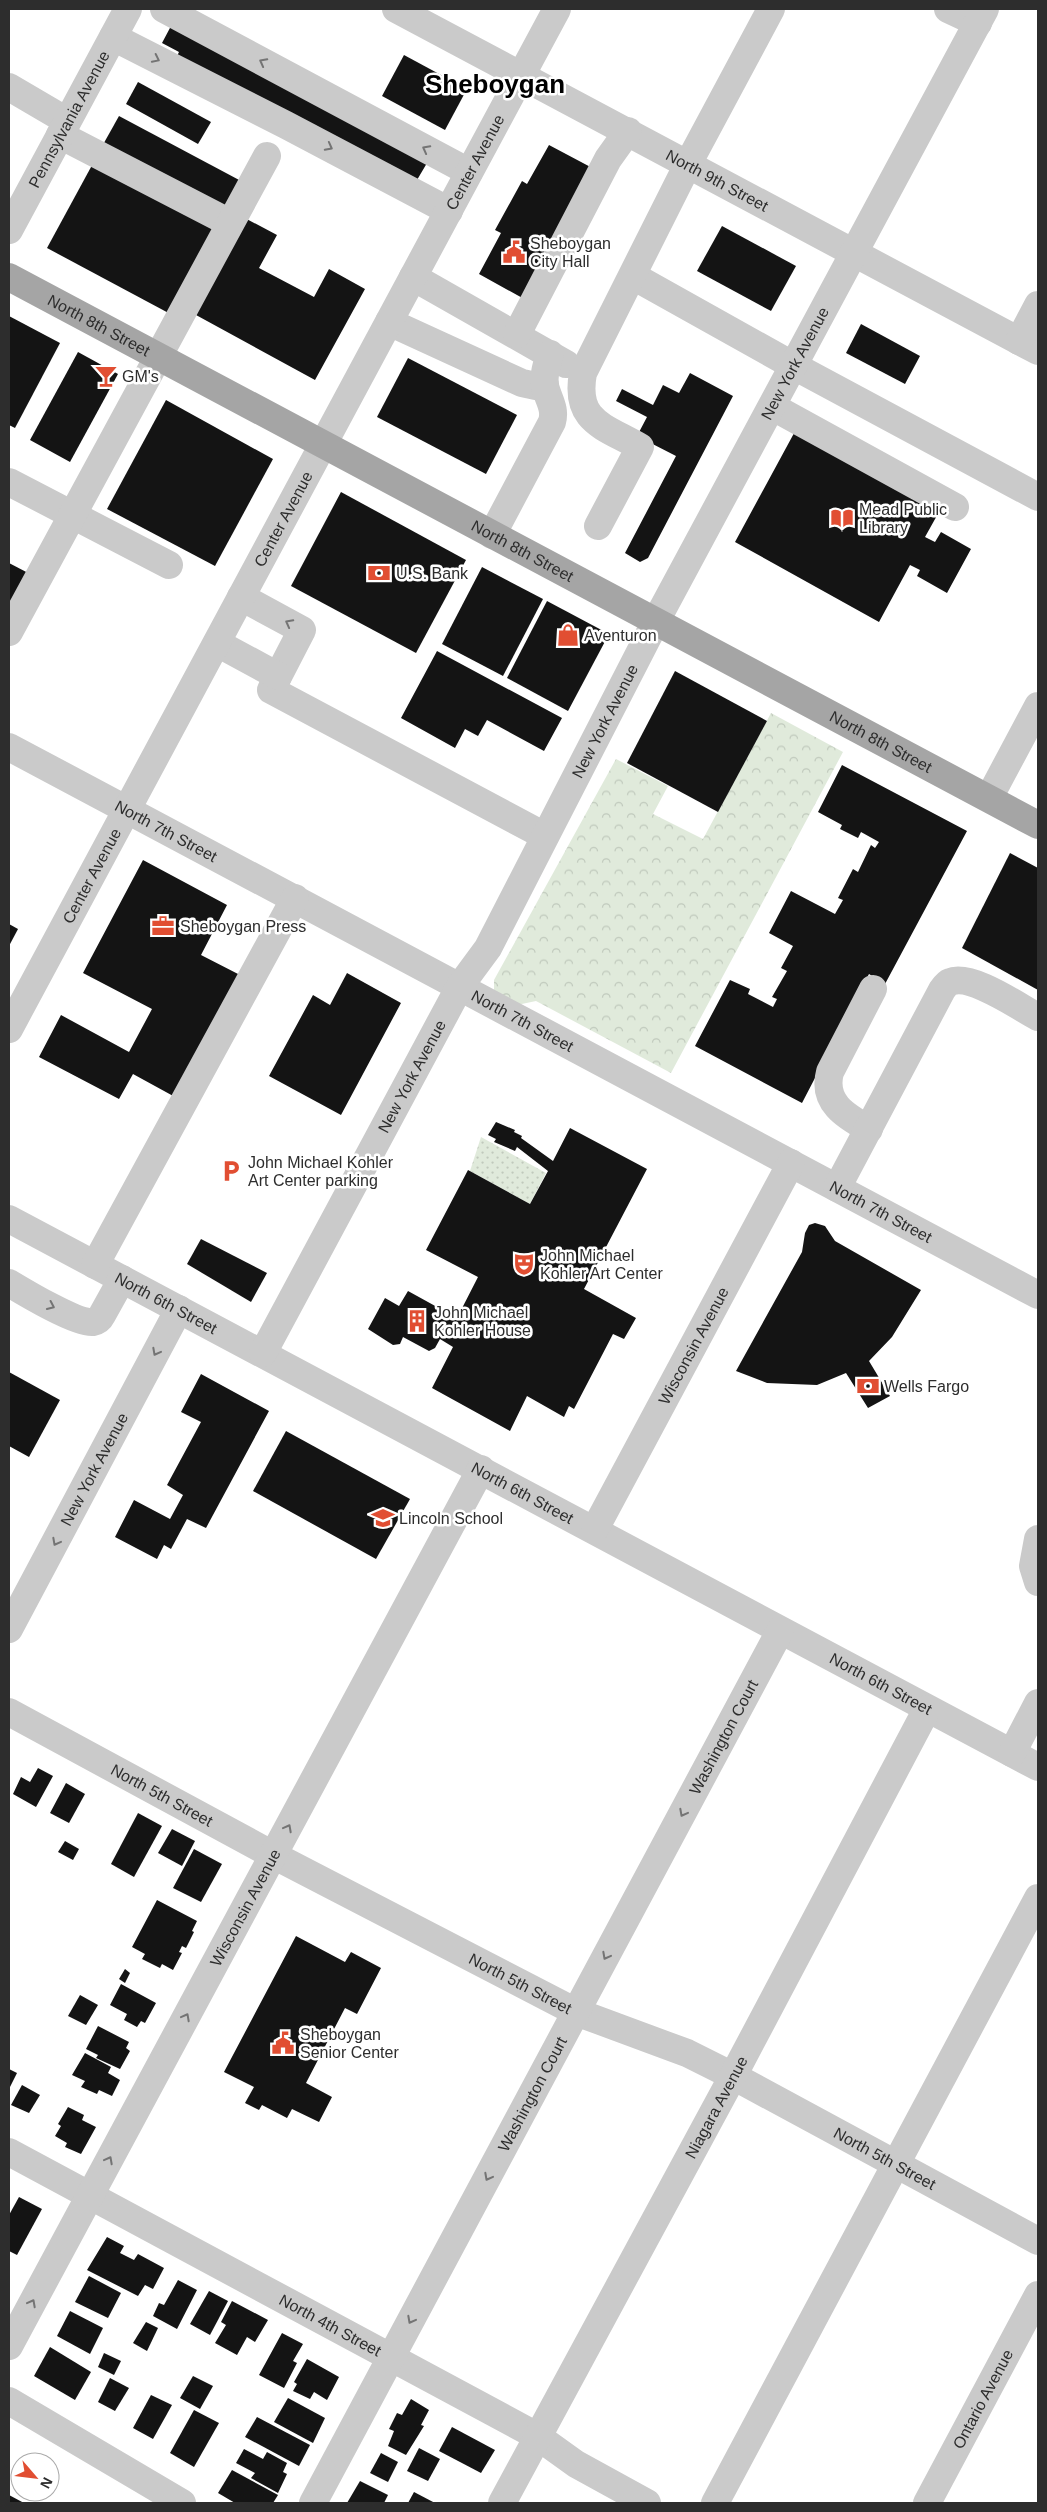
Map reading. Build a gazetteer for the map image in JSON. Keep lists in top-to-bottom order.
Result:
{
  "streets": {
    "main road": ["North 8th Street"],
    "street": [
      "Pennsylvania Avenue",
      "Center Avenue",
      "North 9th Street",
      "New York Avenue",
      "North 7th Street",
      "North 6th Street",
      "Wisconsin Avenue",
      "Washington Court",
      "North 5th Street",
      "Niagara Avenue",
      "North 4th Street",
      "Ontario Avenue"
    ]
  },
  "crossings": [
    ["Center Avenue", "North 9th Street"],
    ["Center Avenue", "North 8th Street"],
    ["Center Avenue", "North 7th Street"],
    ["North 9th Street", "New York Avenue"],
    ["North 8th Street", "New York Avenue"],
    ["New York Avenue", "North 7th Street"],
    ["New York Avenue", "North 6th Street"],
    ["North 7th Street", "Wisconsin Avenue"],
    ["North 6th Street", "Wisconsin Avenue"],
    ["North 6th Street", "Washington Court"],
    ["North 6th Street", "Niagara Avenue"],
    ["Wisconsin Avenue", "North 5th Street"],
    ["Wisconsin Avenue", "North 4th Street"],
    ["Washington Court", "North 5th Street"],
    ["Washington Court", "North 4th Street"],
    ["North 5th Street", "Niagara Avenue"],
    ["Niagara Avenue", "North 4th Street"]
  ],
  "one_way": ["Wisconsin Avenue", "Washington Court"],
  "districts": ["Sheboygan"],
  "places": {
    "public building": ["Sheboygan City Hall", "Sheboygan Senior Center"],
    "bar": ["GM's"],
    "library": ["Mead Public Library"],
    "bank": ["U.S. Bank", "Wells Fargo"],
    "shop": ["Aventuron"],
    "office": ["Sheboygan Press"],
    "parking": ["John Michael Kohler Art Center parking"],
    "theatre": ["John Michael Kohler Art Center"],
    "building": ["John Michael Kohler House"],
    "school or university": ["Lincoln School"]
  },
  "north": "bottom right"
}
